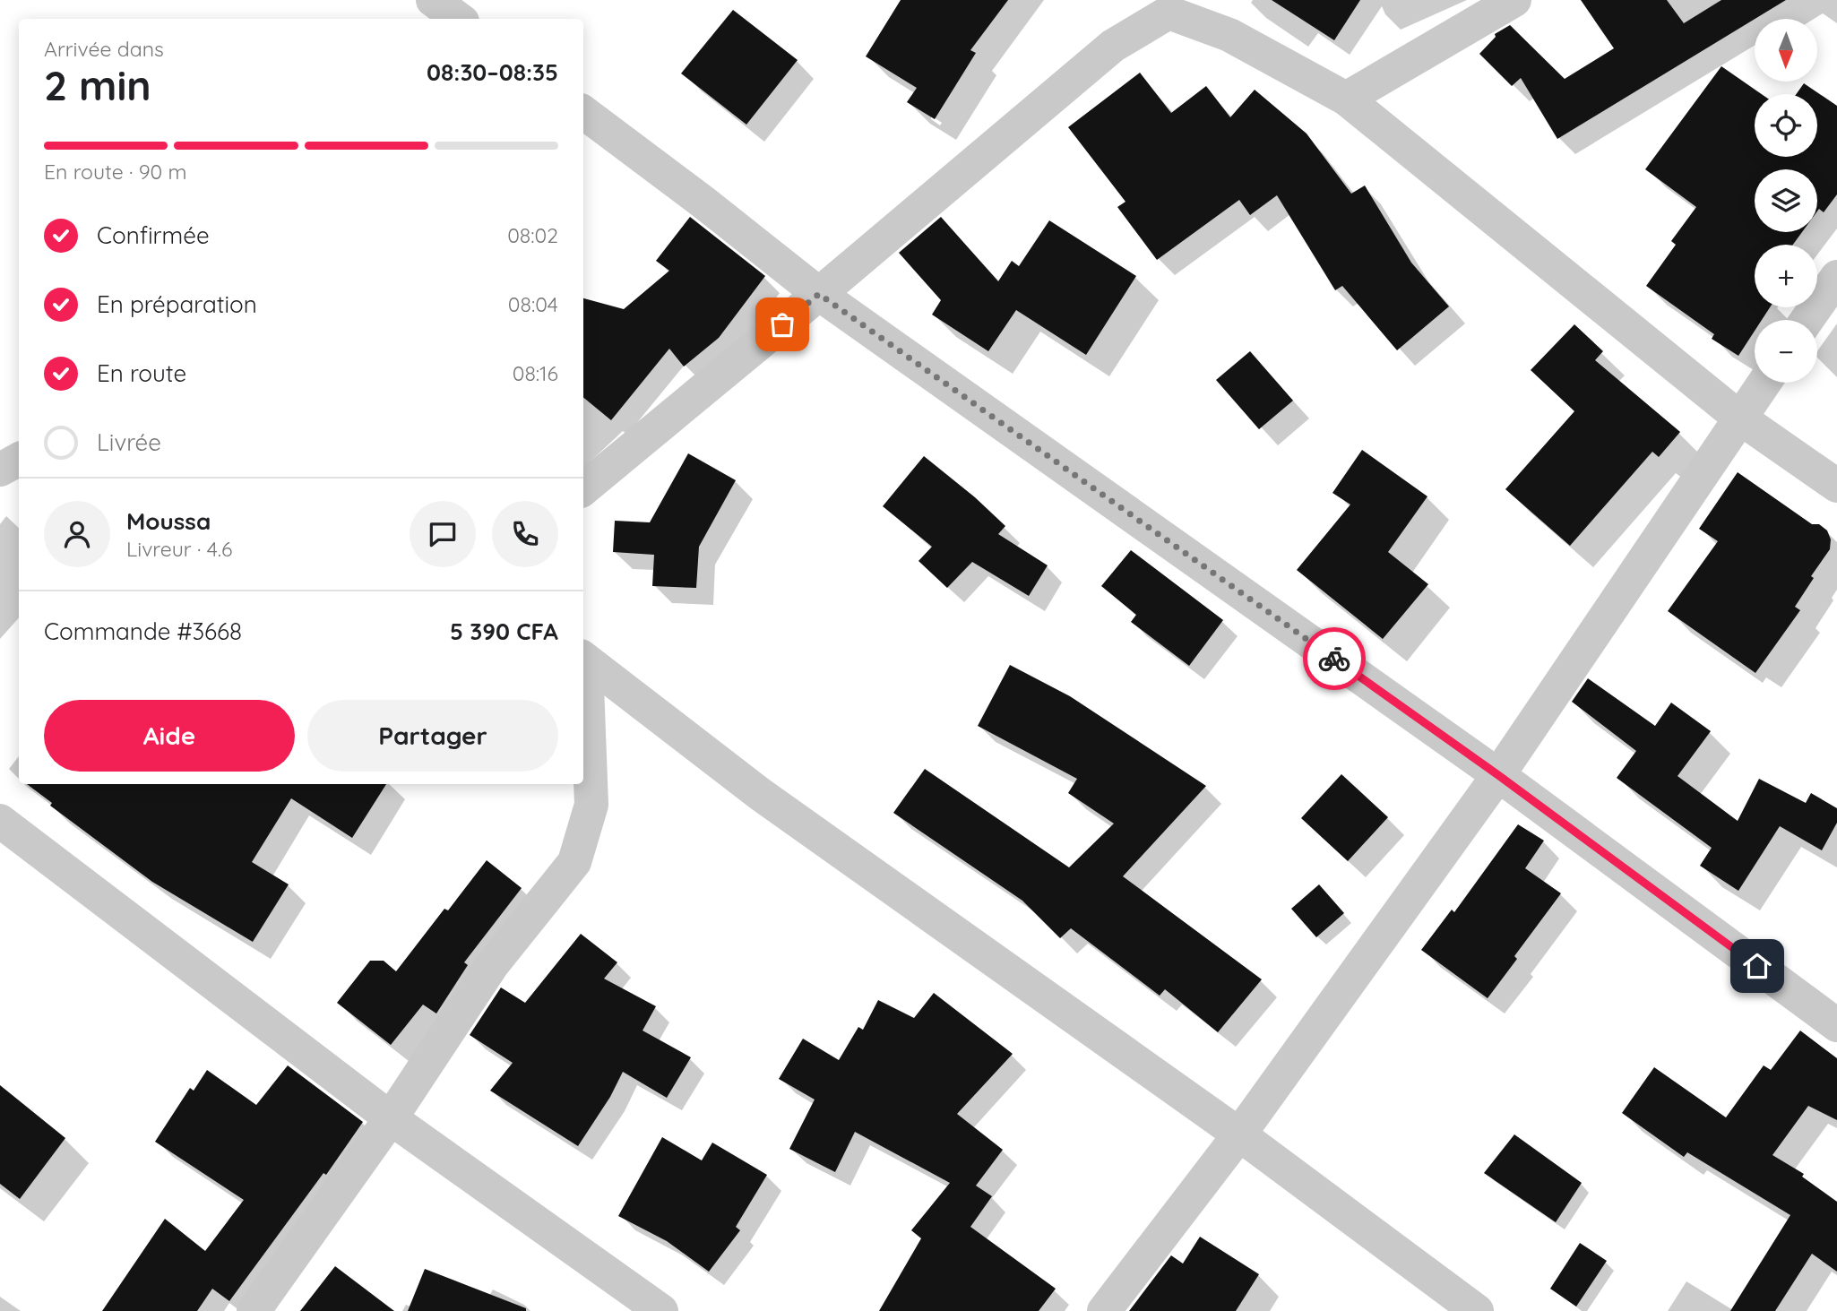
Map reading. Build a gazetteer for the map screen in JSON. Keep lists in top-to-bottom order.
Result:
{
  "north": "bottom",
  "page": {
    "map_buttons": ["+", "−"],
    "heading": ["2 min", "Arrivée dans", "08:30–08:35"],
    "panel": [
      "Moussa",
      "Livreur · 4.6",
      "Commande #3668",
      "5 390 CFA"
    ],
    "bar": "En route · 90 m",
    "list": [
      ["Confirmée", "08:02"],
      ["En préparation", "08:04"],
      ["En route", "08:16"],
      "Livrée"
    ],
    "buttons": ["Aide", "Partager"]
  }
}
